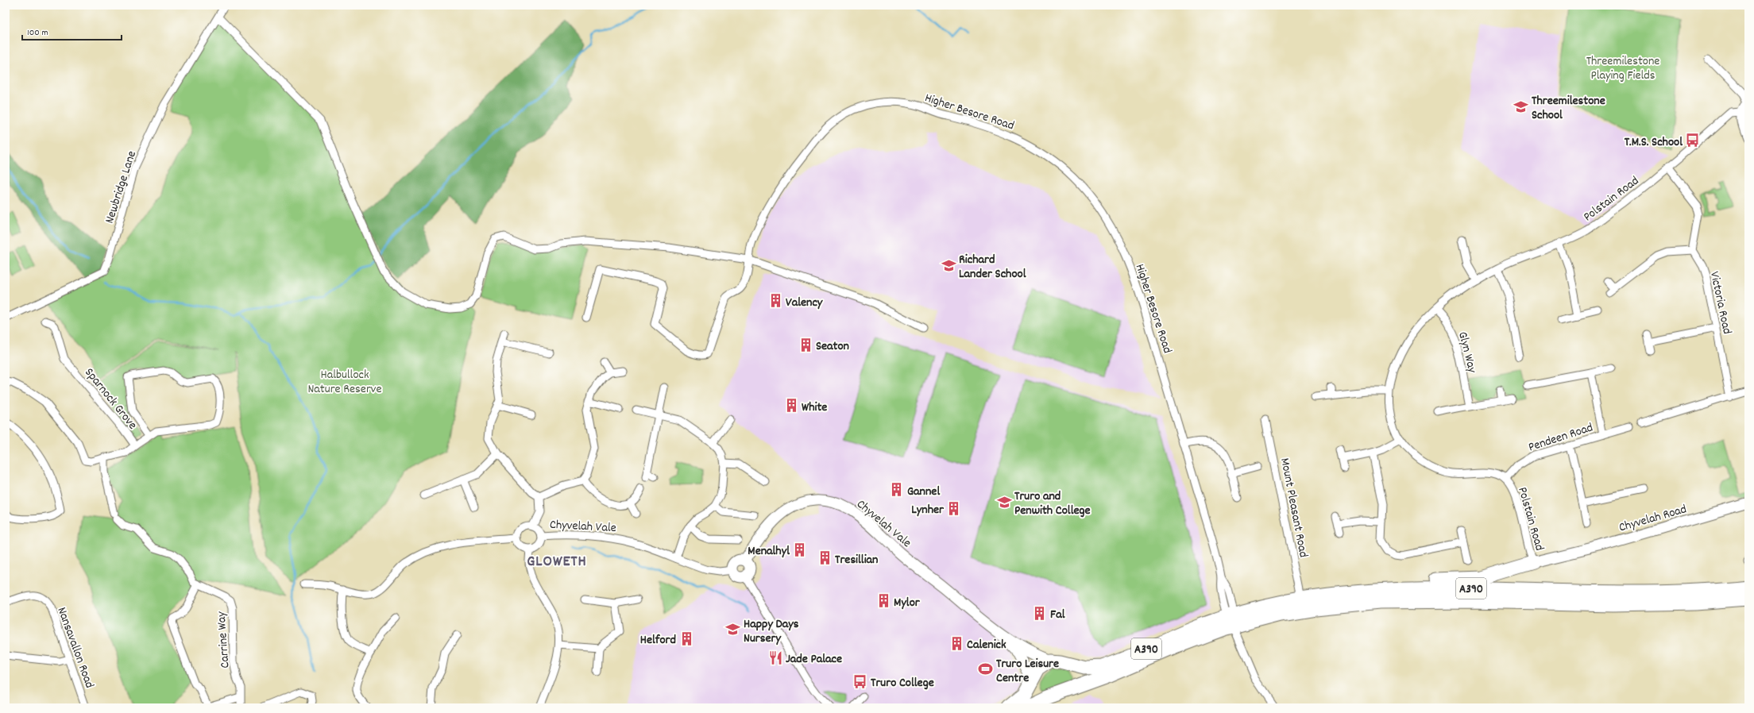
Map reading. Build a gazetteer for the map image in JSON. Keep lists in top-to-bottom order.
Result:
{
  "streets": {
    "highway": ["A390"],
    "street": [
      "Higher Besore Road",
      "Newbridge Lane",
      "Polstain Road",
      "Victoria Road",
      "Glyn Way",
      "Sparnock Grove",
      "Pendeen Road",
      "Mount Pleasant Road",
      "Chyvelah Road",
      "Chyvelah Vale",
      "Carrine Way",
      "Nansavallon Road"
    ]
  },
  "crossings": [
    ["Higher Besore Road", "A390"],
    ["Polstain Road", "Glyn Way"],
    ["Polstain Road", "Pendeen Road"],
    ["Polstain Road", "Chyvelah Road"],
    ["Mount Pleasant Road", "A390"],
    ["Chyvelah Vale", "A390"]
  ],
  "districts": ["GLOWETH"],
  "parks": ["Threemilestone Playing Fields", "Halbullock Nature Reserve"],
  "places": {
    "school or university": [
      "Threemilestone School",
      "Richard Lander School",
      "Truro and Penwith College",
      "Happy Days Nursery"
    ],
    "bus stop": ["T.M.S. School", "Truro College"],
    "building": [
      "Valency",
      "Seaton",
      "White",
      "Gannel",
      "Lynher",
      "Menalhyl",
      "Tresillian",
      "Mylor",
      "Fal",
      "Helford",
      "Calenick"
    ],
    "restaurant": ["Jade Palace"],
    "sports": ["Truro Leisure Centre"]
  },
  "scale_bar": "100 m"
}
